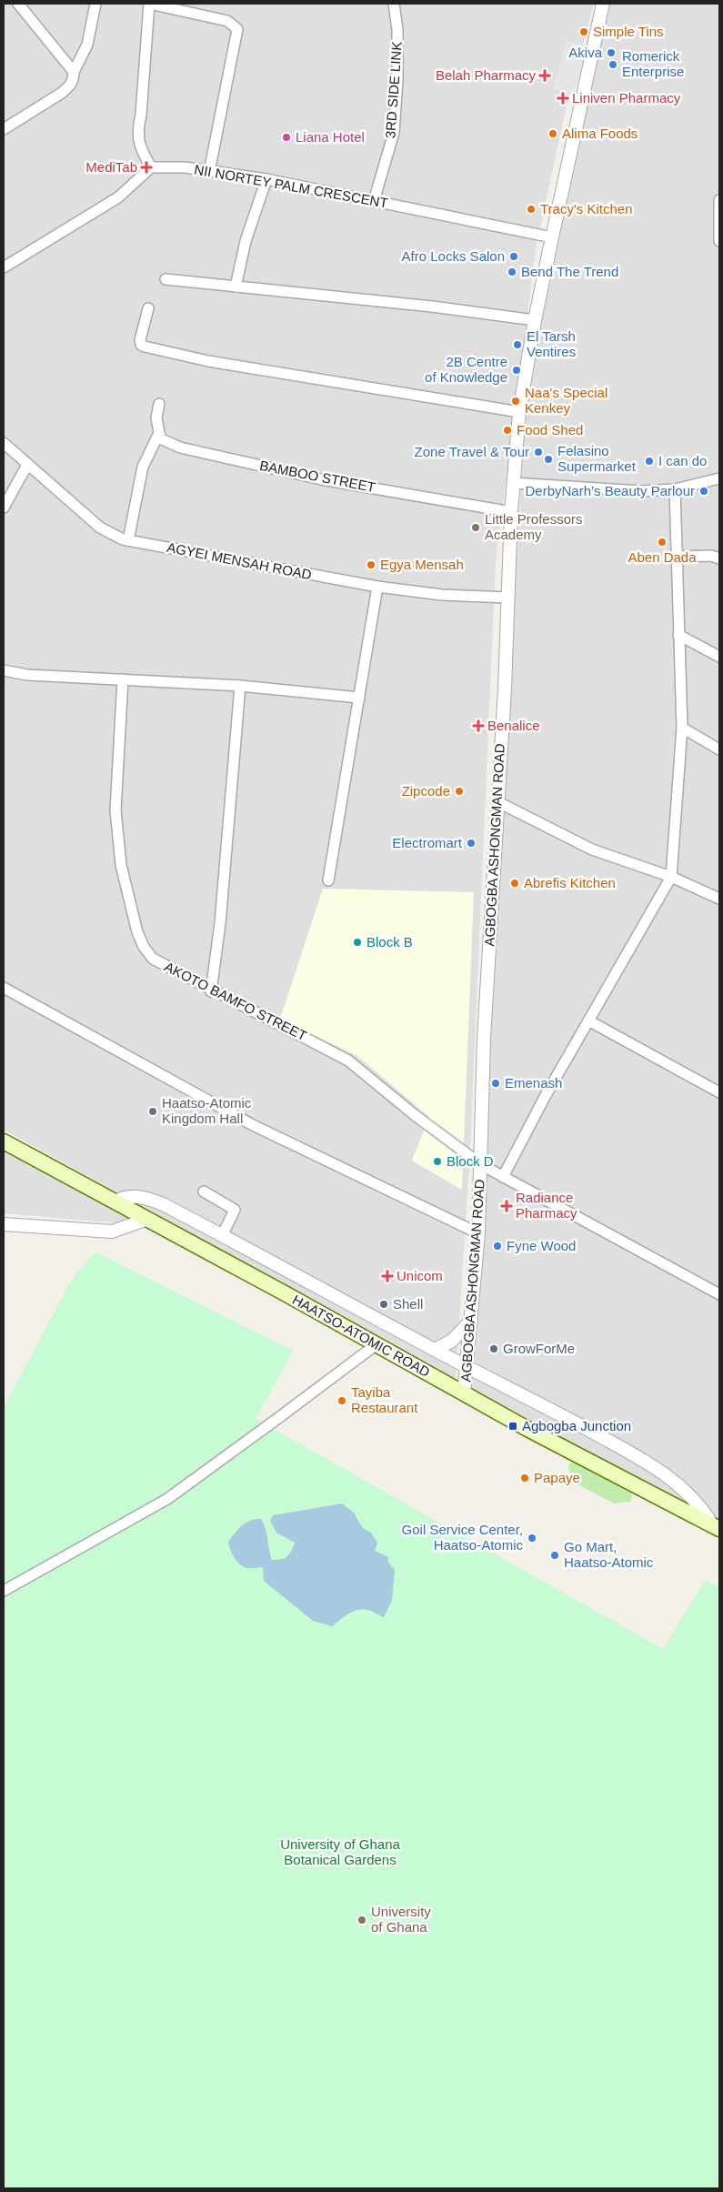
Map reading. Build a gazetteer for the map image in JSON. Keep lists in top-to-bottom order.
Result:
{
  "streets": {
    "main road": ["HAATSO-ATOMIC ROAD"],
    "street": [
      "3RD SIDE LINK",
      "NII NORTEY PALM CRESCENT",
      "BAMBOO STREET",
      "AGYEI MENSAH ROAD",
      "AGBOGBA ASHONGMAN ROAD",
      "AKOTO BAMFO STREET"
    ]
  },
  "crossings": [
    ["3RD SIDE LINK", "NII NORTEY PALM CRESCENT"],
    ["NII NORTEY PALM CRESCENT", "AGBOGBA ASHONGMAN ROAD"],
    ["BAMBOO STREET", "AGBOGBA ASHONGMAN ROAD"],
    ["AGYEI MENSAH ROAD", "AGBOGBA ASHONGMAN ROAD"],
    ["AGBOGBA ASHONGMAN ROAD", "AKOTO BAMFO STREET"],
    ["AGBOGBA ASHONGMAN ROAD", "HAATSO-ATOMIC ROAD"]
  ],
  "parks": ["University of Ghana Botanical Gardens"],
  "places": {
    "other": [
      "Simple Tins",
      "Akiva",
      "Romerick Enterprise",
      "Alima Foods",
      "Liana Hotel",
      "Tracy's Kitchen",
      "Afro Locks Salon",
      "Bend The Trend",
      "El Tarsh Ventires",
      "2B Centre of Knowledge",
      "Naa's Special Kenkey",
      "Food Shed",
      "Zone Travel & Tour",
      "Felasino Supermarket",
      "I can do",
      "DerbyNarh’s Beauty Parlour",
      "Little Professors Academy",
      "Aben Dada",
      "Egya Mensah",
      "Zipcode",
      "Electromart",
      "Abrefis Kitchen",
      "Block B",
      "Emenash",
      "Haatso-Atomic Kingdom Hall",
      "Block D",
      "Fyne Wood",
      "Shell",
      "GrowForMe",
      "Tayiba Restaurant",
      "Papaye",
      "Goil Service Center, Haatso-Atomic",
      "Go Mart, Haatso-Atomic",
      "University of Ghana"
    ],
    "health": [
      "Belah Pharmacy",
      "Liniven Pharmacy",
      "MediTab",
      "Benalice",
      "Radiance Pharmacy",
      "Unicom"
    ],
    "transit": ["Agbogba Junction"]
  }
}
